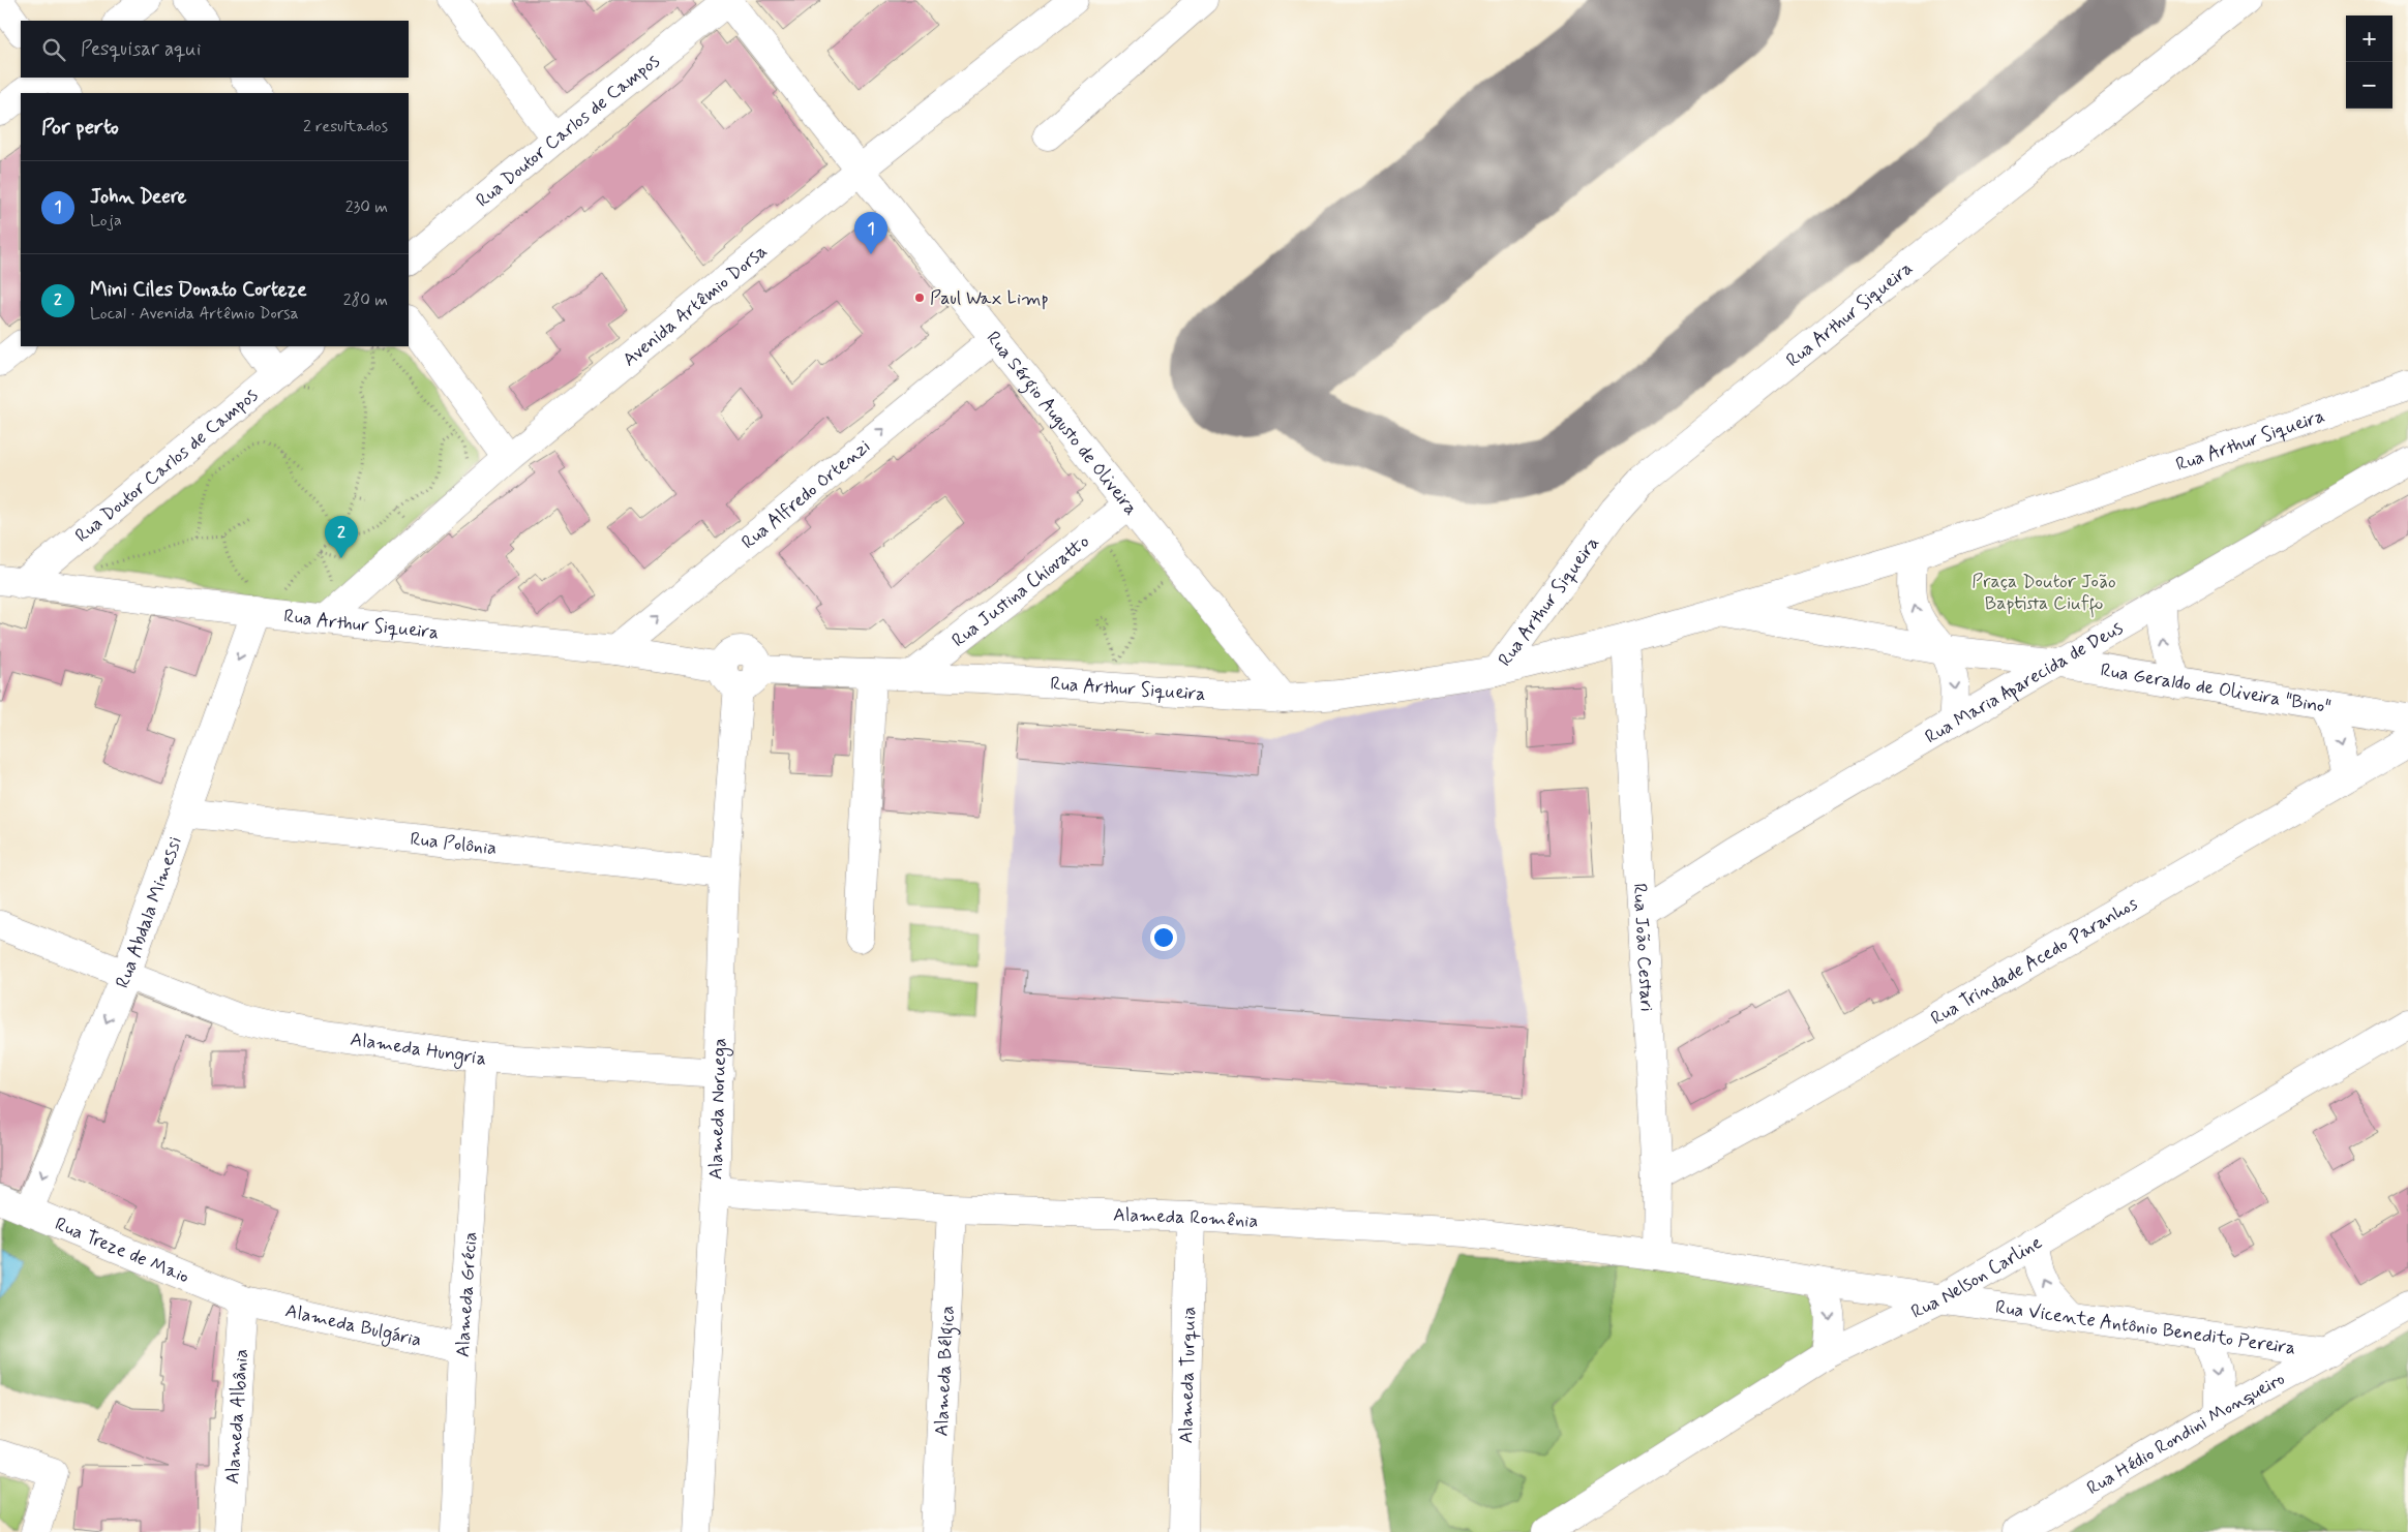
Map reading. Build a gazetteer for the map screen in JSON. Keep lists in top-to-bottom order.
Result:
{
  "streets": {
    "street": [
      "Rua Doutor Carlos de Campos",
      "Avenida Artêmio Dorsa",
      "Rua Arthur Siqueira",
      "Rua Sérgio Augusto de Oliveira",
      "Rua Alfredo Ortenzi",
      "Rua Justina Chiovatto",
      "Rua Maria Aparecida de Deus",
      "Rua Geraldo de Oliveira \"Bino\"",
      "Rua Polônia",
      "Rua Abdala Mimessi",
      "Rua João Cestari",
      "Rua Trindade Acedo Paranhos",
      "Alameda Hungria",
      "Alameda Noruega",
      "Alameda Romênia",
      "Rua Treze de Maio",
      "Rua Nelson Carline",
      "Alameda Grécia",
      "Alameda Bulgária",
      "Rua Vicente Antônio Benedito Pereira",
      "Alameda Bélgica",
      "Alameda Turquia",
      "Alameda Albânia",
      "Rua Hédio Rondini Monqueiro"
    ]
  },
  "crossings": [
    ["Rua Doutor Carlos de Campos", "Rua Arthur Siqueira"],
    ["Rua Doutor Carlos de Campos", "Rua Sérgio Augusto de Oliveira"],
    ["Avenida Artêmio Dorsa", "Rua Arthur Siqueira"],
    ["Avenida Artêmio Dorsa", "Rua Sérgio Augusto de Oliveira"],
    ["Rua Arthur Siqueira", "Rua Sérgio Augusto de Oliveira"],
    ["Rua Arthur Siqueira", "Rua Alfredo Ortenzi"],
    ["Rua Arthur Siqueira", "Rua Justina Chiovatto"],
    ["Rua Arthur Siqueira", "Rua Geraldo de Oliveira \"Bino\""],
    ["Rua Arthur Siqueira", "Rua Abdala Mimessi"],
    ["Rua Arthur Siqueira", "Rua João Cestari"],
    ["Rua Arthur Siqueira", "Alameda Noruega"],
    ["Rua Sérgio Augusto de Oliveira", "Rua Alfredo Ortenzi"],
    ["Rua Sérgio Augusto de Oliveira", "Rua Justina Chiovatto"],
    ["Rua Maria Aparecida de Deus", "Rua Geraldo de Oliveira \"Bino\""],
    ["Rua Maria Aparecida de Deus", "Rua João Cestari"],
    ["Rua Polônia", "Rua Abdala Mimessi"],
    ["Rua Polônia", "Alameda Noruega"],
    ["Rua Abdala Mimessi", "Alameda Hungria"],
    ["Rua Abdala Mimessi", "Rua Treze de Maio"],
    ["Rua João Cestari", "Rua Trindade Acedo Paranhos"],
    ["Rua João Cestari", "Alameda Romênia"],
    ["Rua João Cestari", "Rua Vicente Antônio Benedito Pereira"],
    ["Alameda Hungria", "Alameda Noruega"],
    ["Alameda Hungria", "Alameda Grécia"],
    ["Alameda Noruega", "Alameda Romênia"],
    ["Alameda Romênia", "Rua Vicente Antônio Benedito Pereira"],
    ["Alameda Romênia", "Alameda Bélgica"],
    ["Alameda Romênia", "Alameda Turquia"],
    ["Rua Treze de Maio", "Alameda Bulgária"],
    ["Rua Treze de Maio", "Alameda Albânia"],
    ["Rua Nelson Carline", "Rua Vicente Antônio Benedito Pereira"],
    ["Alameda Grécia", "Alameda Bulgária"],
    ["Alameda Bulgária", "Alameda Albânia"],
    ["Rua Vicente Antônio Benedito Pereira", "Rua Hédio Rondini Monqueiro"]
  ],
  "one_way": ["Rua Alfredo Ortenzi", "Rua Abdala Mimessi"],
  "parks": ["Praça Doutor João Baptista Ciuffo"],
  "places": ["Paul Wax Limp"],
  "page": {
    "map_buttons": ["+", "−"],
    "search": "Pesquisar aqui",
    "heading": ["Por perto", "2 resultados"],
    "list": [
      {
        "mark": "1",
        "name": "John Deere",
        "note": "Loja",
        "value": "230 m"
      },
      {
        "mark": "2",
        "name": "Mini Ciles Donato Corteze",
        "note": "Local · Avenida Artêmio Dorsa",
        "value": "280 m"
      }
    ],
    "pins": ["1", "2"]
  }
}
